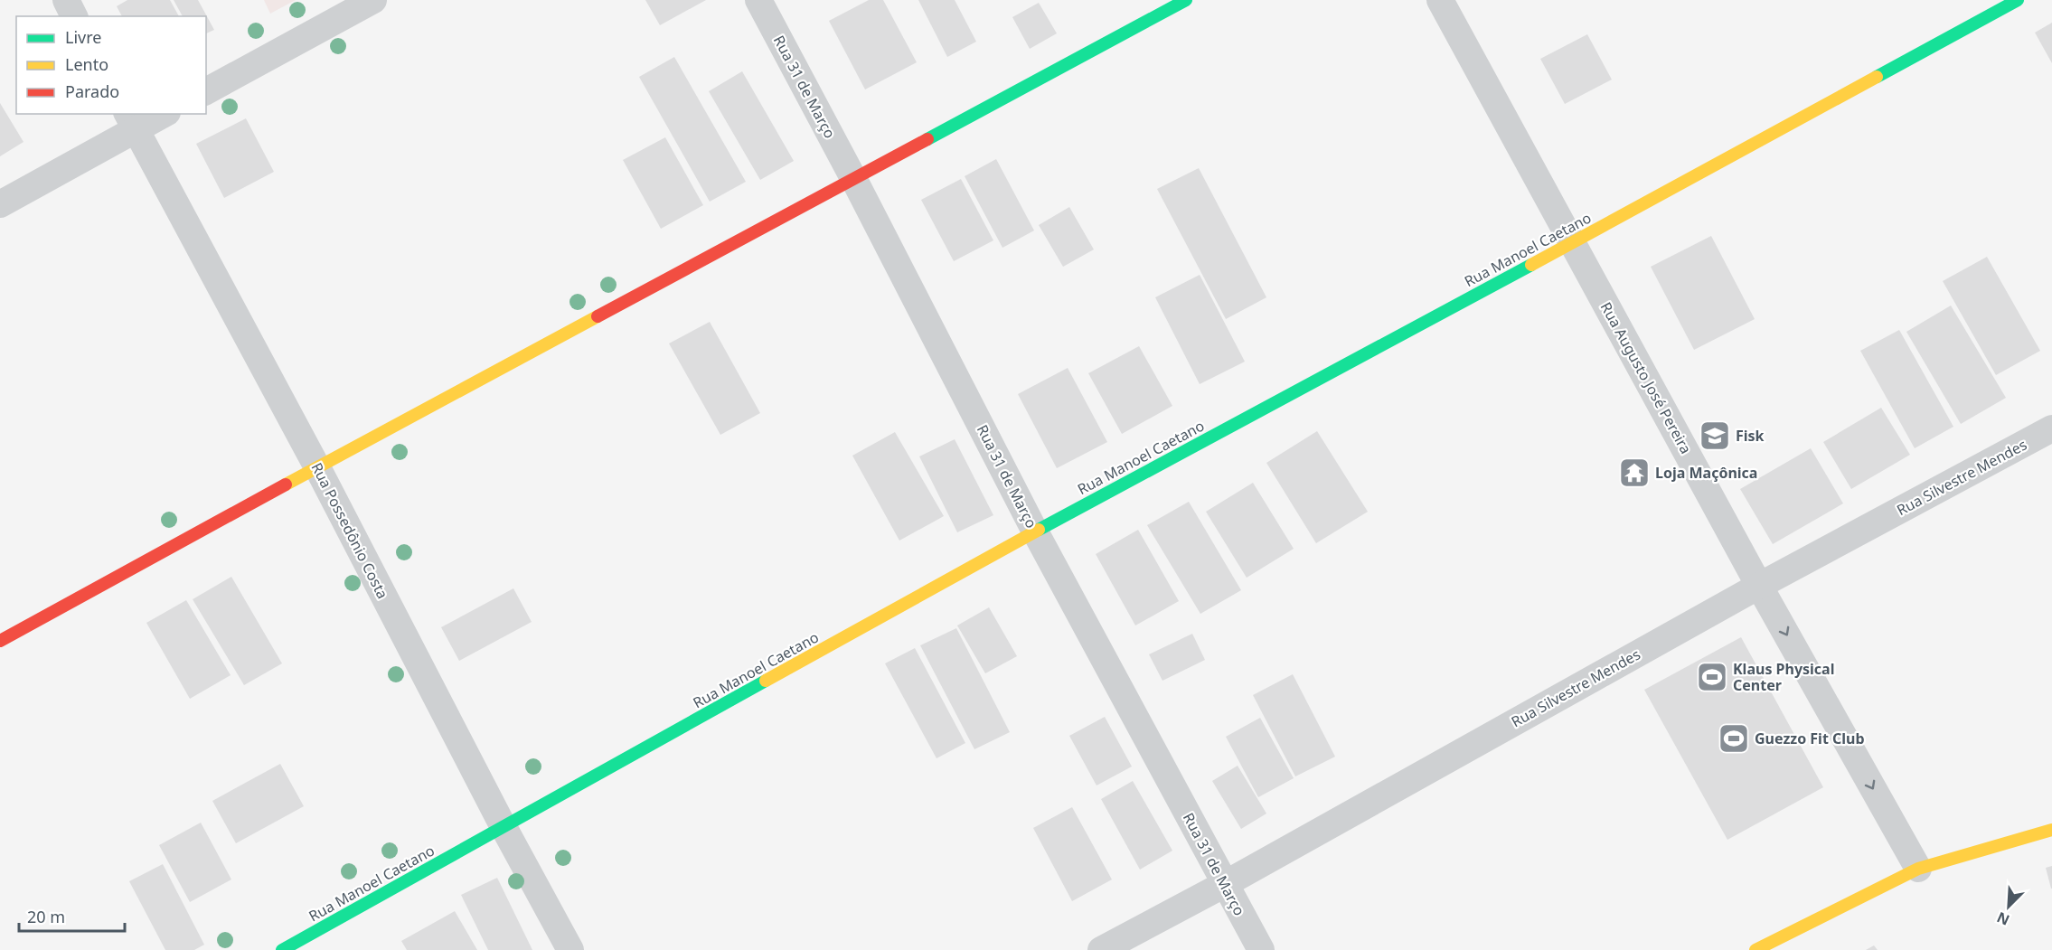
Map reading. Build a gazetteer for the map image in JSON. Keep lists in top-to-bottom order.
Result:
{
  "streets": {
    "street": [
      "Rua 31 de Março",
      "Rua Manoel Caetano",
      "Rua Augusto José Pereira",
      "Rua Silvestre Mendes",
      "Rua Possedônio Costa"
    ]
  },
  "crossings": [
    ["Rua 31 de Março", "Rua Manoel Caetano"],
    ["Rua 31 de Março", "Rua Silvestre Mendes"],
    ["Rua Manoel Caetano", "Rua Augusto José Pereira"],
    ["Rua Manoel Caetano", "Rua Possedônio Costa"],
    ["Rua Augusto José Pereira", "Rua Silvestre Mendes"]
  ],
  "places": {
    "school or university": ["Fisk"],
    "temple": ["Loja Maçônica"],
    "sports": ["Klaus Physical Center", "Guezzo Fit Club"]
  },
  "legend": ["Livre", "Lento", "Parado"],
  "scale_bar": "20 m",
  "north": "bottom left"
}
